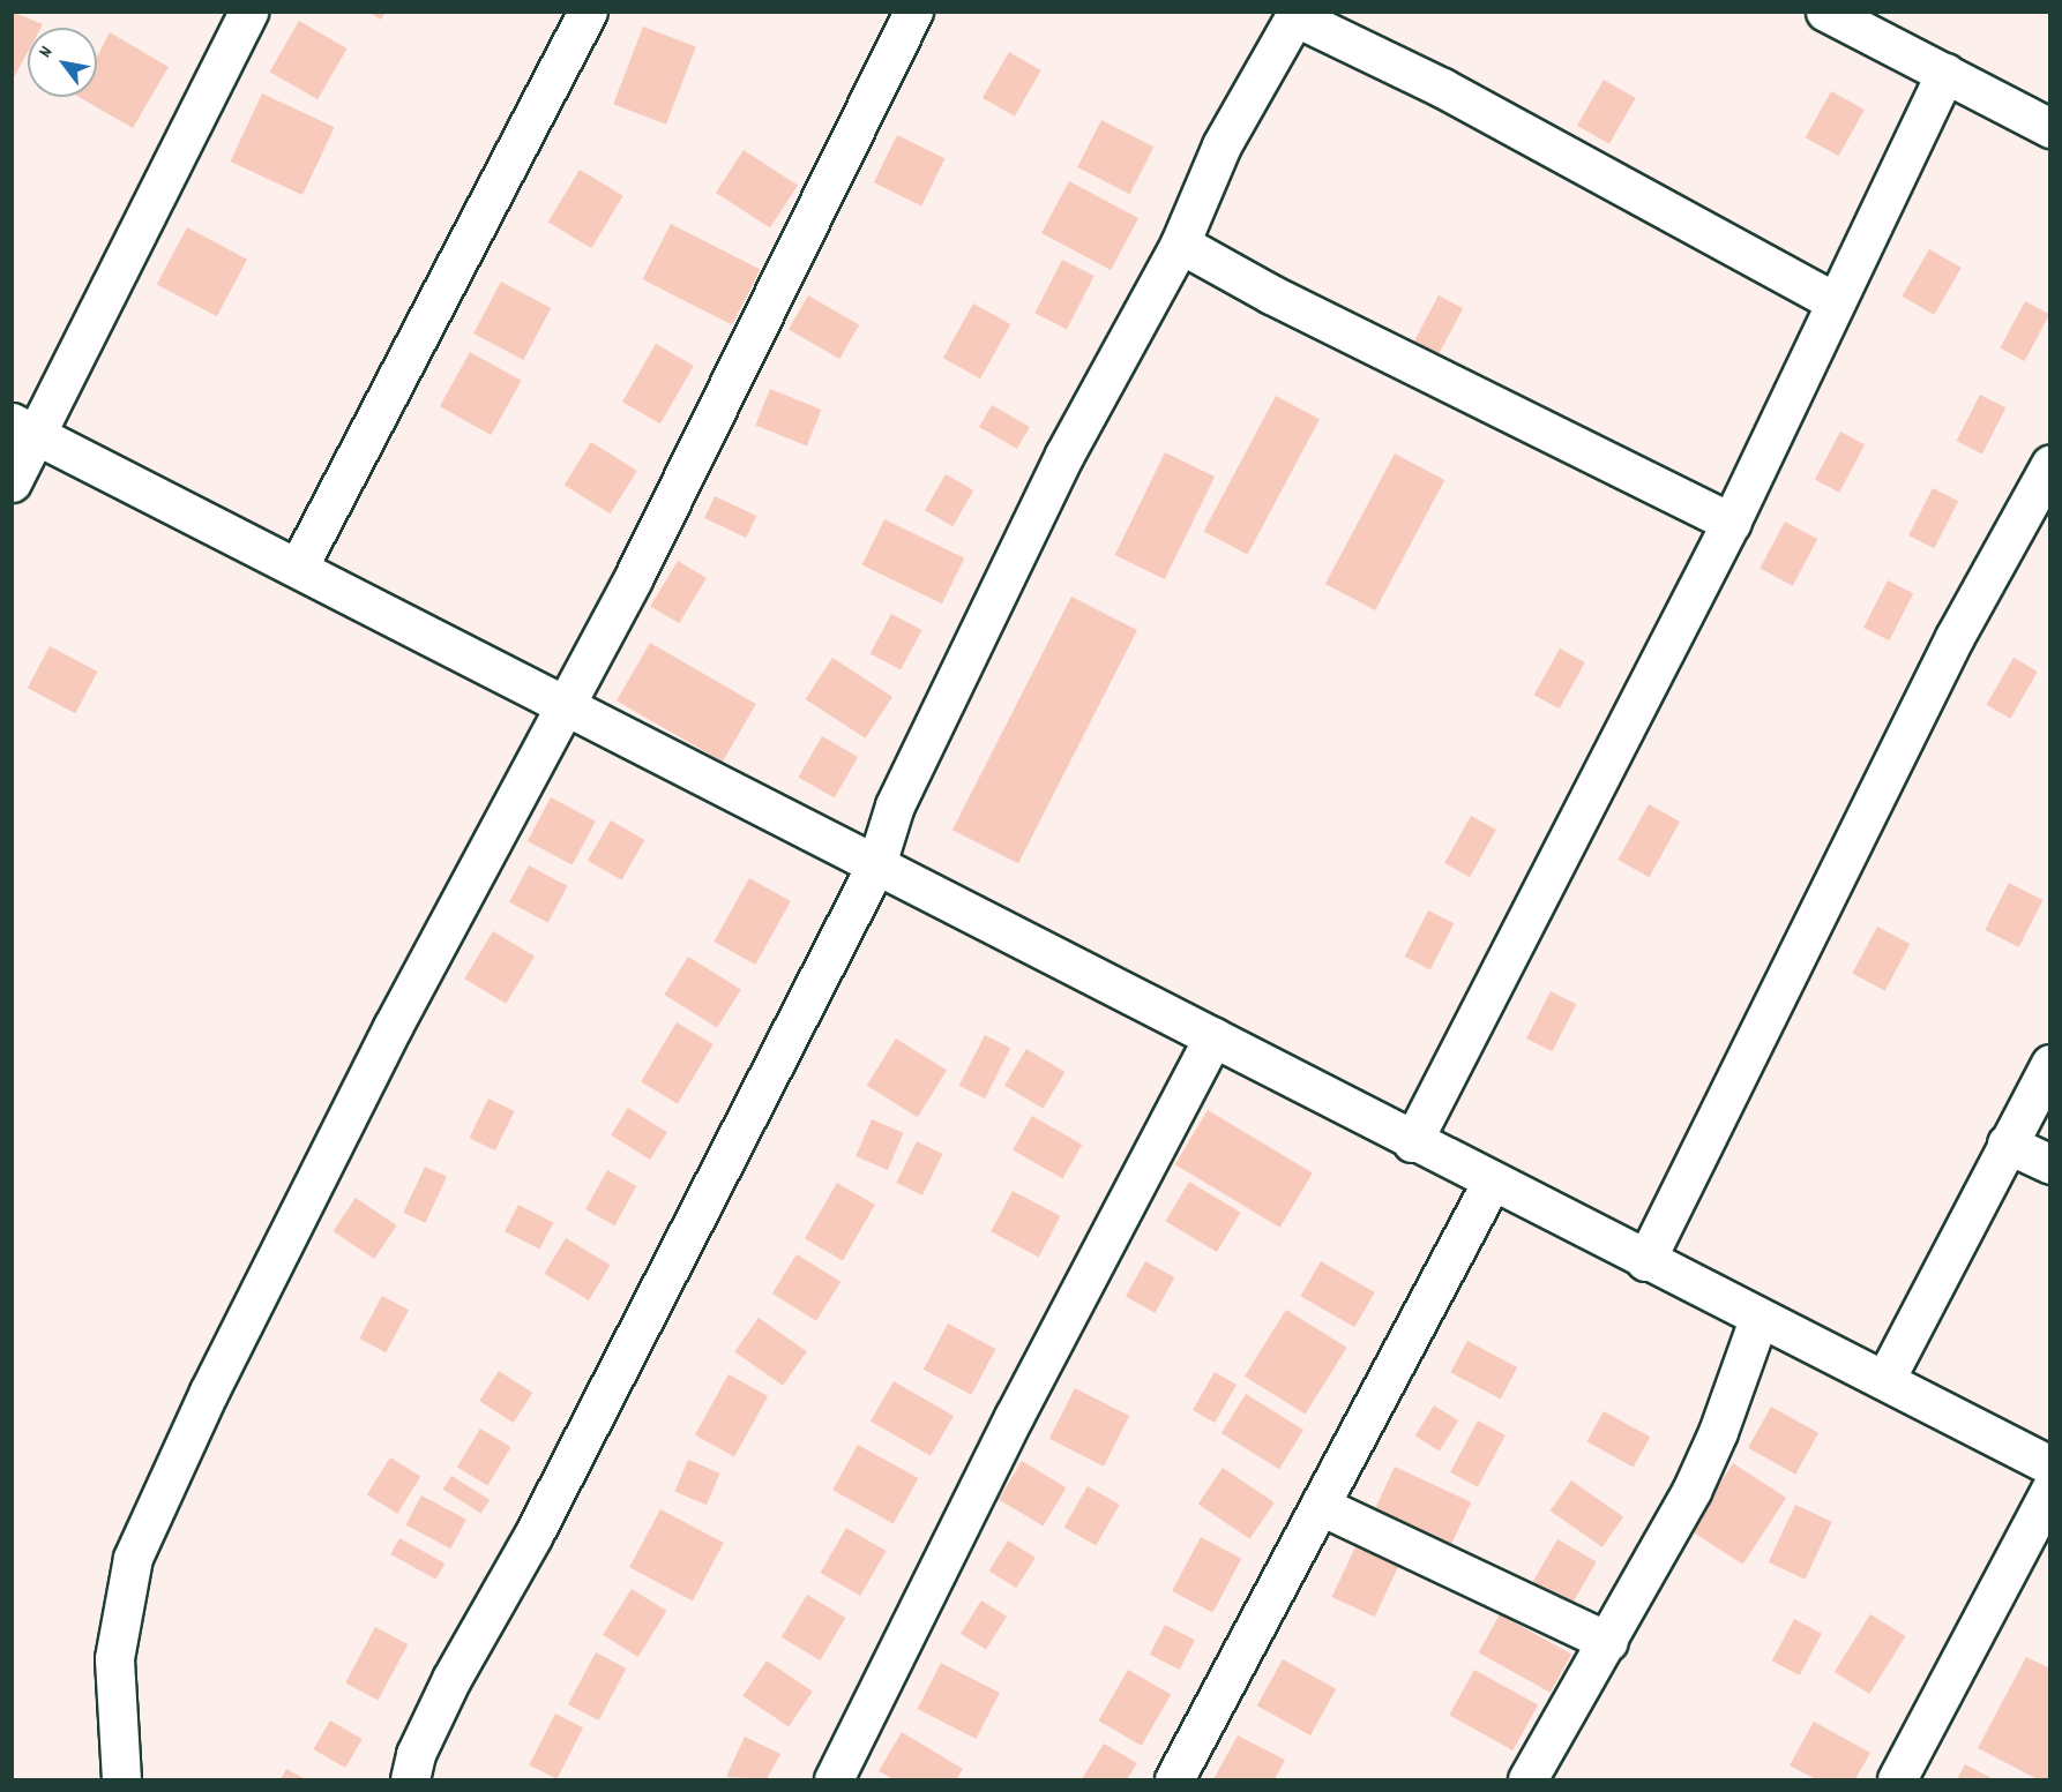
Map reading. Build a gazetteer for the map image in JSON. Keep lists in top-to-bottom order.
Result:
{
  "north": "top left"
}
